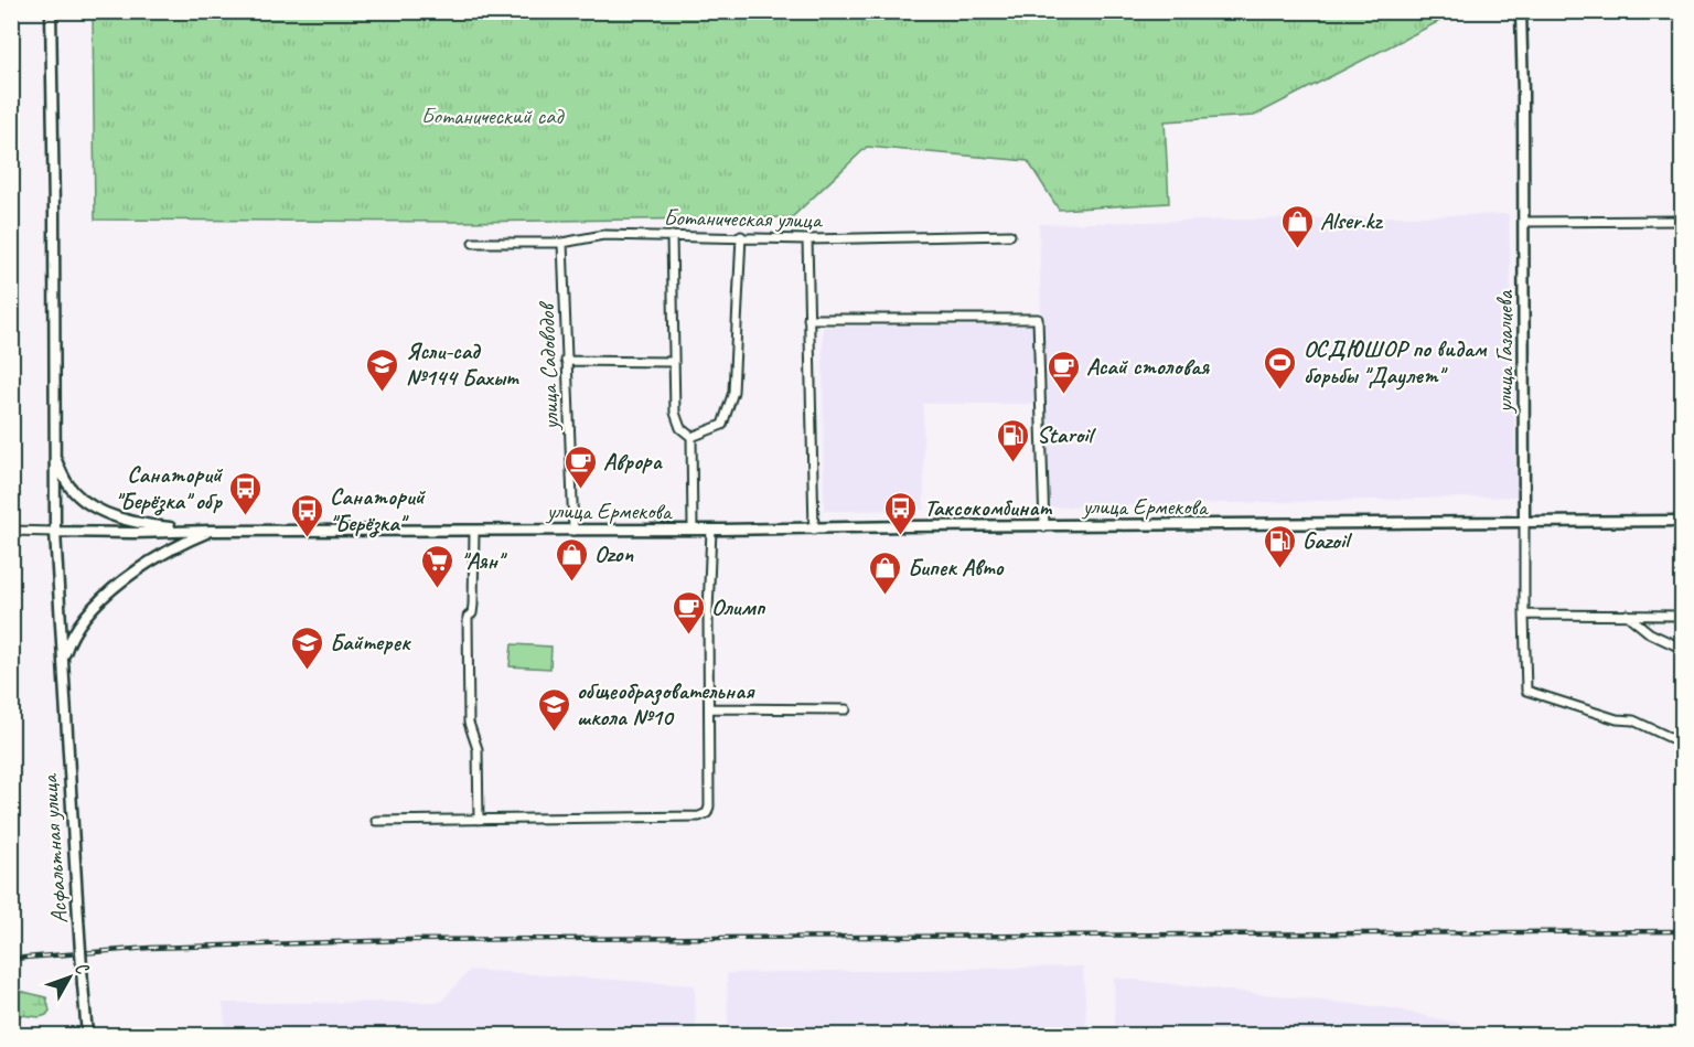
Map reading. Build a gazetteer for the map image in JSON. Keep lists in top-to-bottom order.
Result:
{
  "streets": {
    "main road": ["улица Газалиева", "улица Ермекова", "Асфальтная улица"],
    "street": ["Ботаническая улица", "улица Садоводов"]
  },
  "crossings": [
    ["Ботаническая улица", "улица Садоводов"],
    ["улица Газалиева", "улица Ермекова"],
    ["улица Садоводов", "улица Ермекова"],
    ["улица Ермекова", "Асфальтная улица"]
  ],
  "parks": ["Ботанический сад"],
  "places": {
    "shop": ["Alser.kz", "Ozon", "Бипек Авто"],
    "sports": ["ОСДЮШОР по видам борьбы \"Даулет\""],
    "school or university": ["Ясли-сад №144 Бахыт", "Байтерек", "общеобразовательная школа №10"],
    "cafe": ["Асай столовая", "Аврора", "Олимп"],
    "fuel station": ["Staroil", "Gazoil"],
    "bus stop": ["Санаторий \"Берёзка\" обр", "Таксокомбинат", "Санаторий \"Берёзка\""],
    "supermarket": ["\"Аян\""]
  },
  "north": "top right"
}
